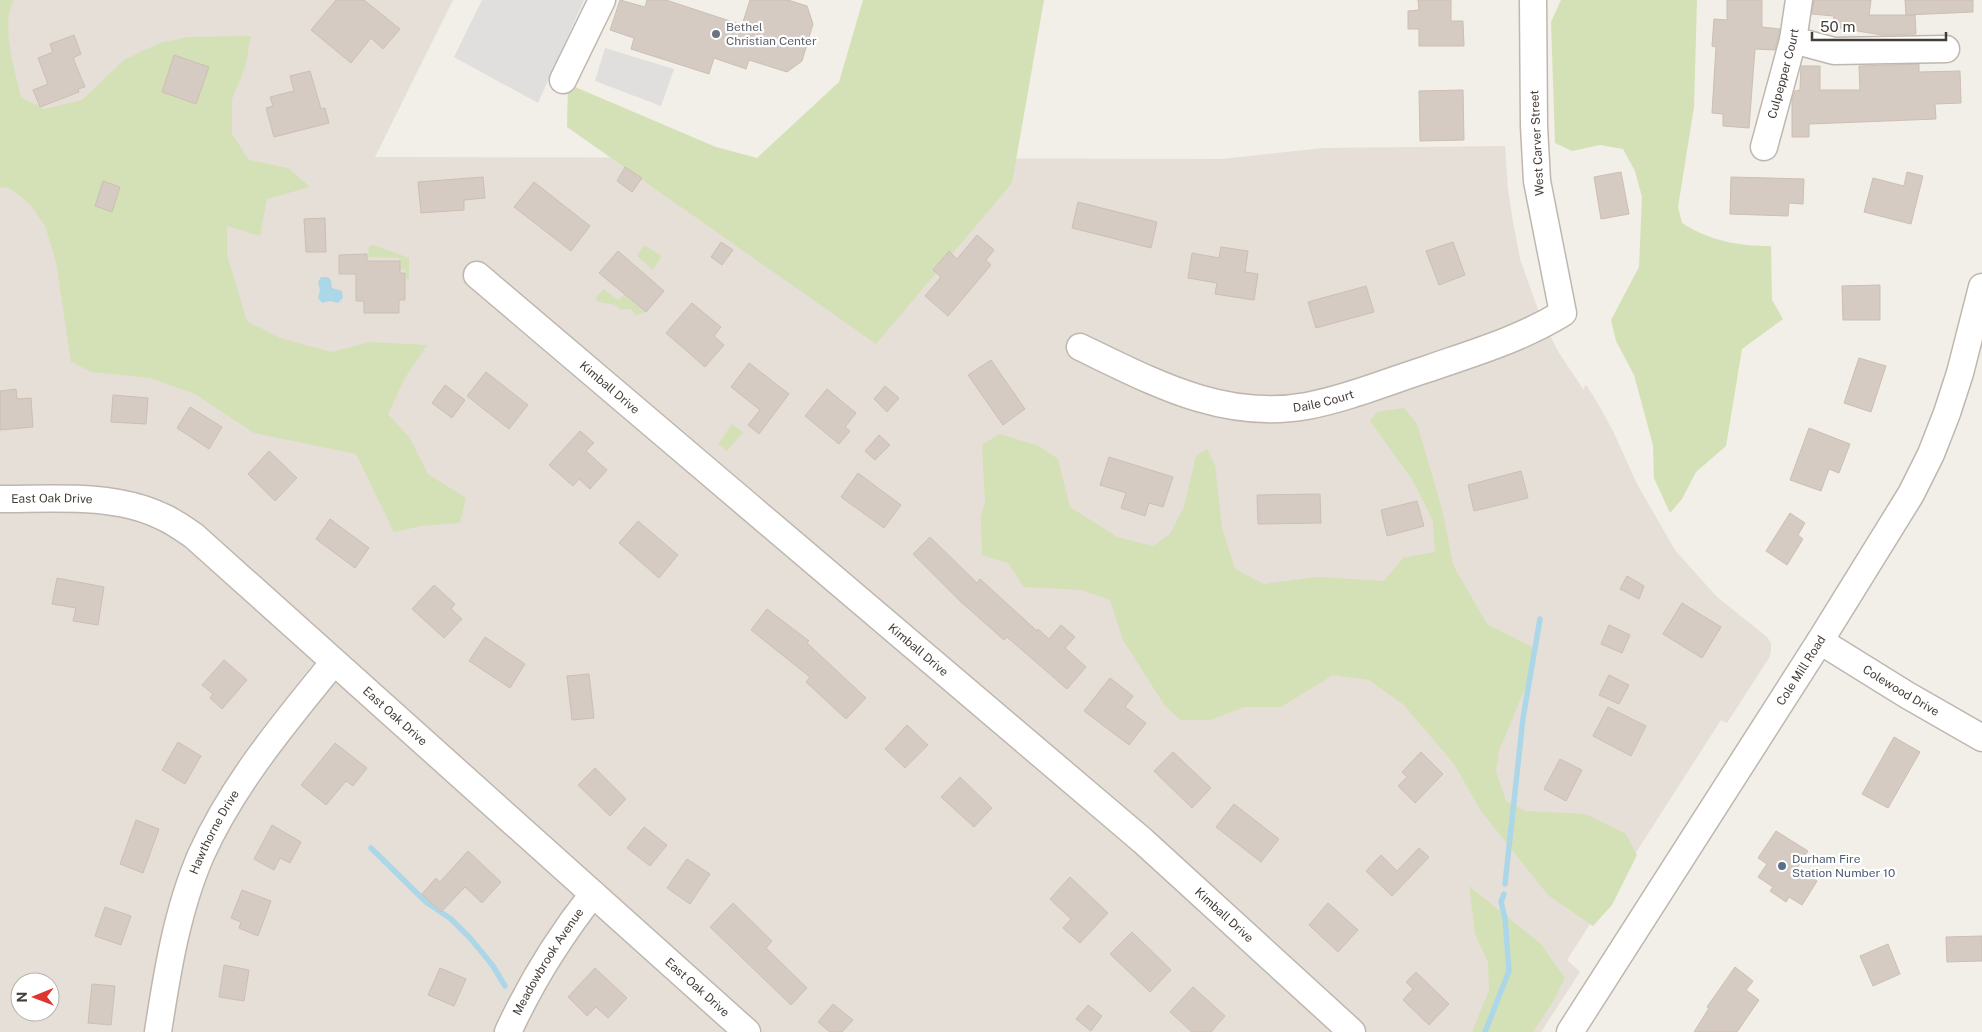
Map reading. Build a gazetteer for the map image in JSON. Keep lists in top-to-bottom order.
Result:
{
  "streets": {
    "street": [
      "Culpepper Court",
      "West Carver Street",
      "Kimball Drive",
      "Daile Court",
      "East Oak Drive",
      "Cole Mill Road",
      "Colewood Drive",
      "Hawthorne Drive",
      "Meadowbrook Avenue"
    ]
  },
  "crossings": [
    ["West Carver Street", "Daile Court"],
    ["East Oak Drive", "Hawthorne Drive"],
    ["East Oak Drive", "Meadowbrook Avenue"],
    ["Cole Mill Road", "Colewood Drive"]
  ],
  "places": ["Bethel Christian Center", "Durham Fire Station Number 10"],
  "scale_bar": "50 m",
  "north": "left"
}
